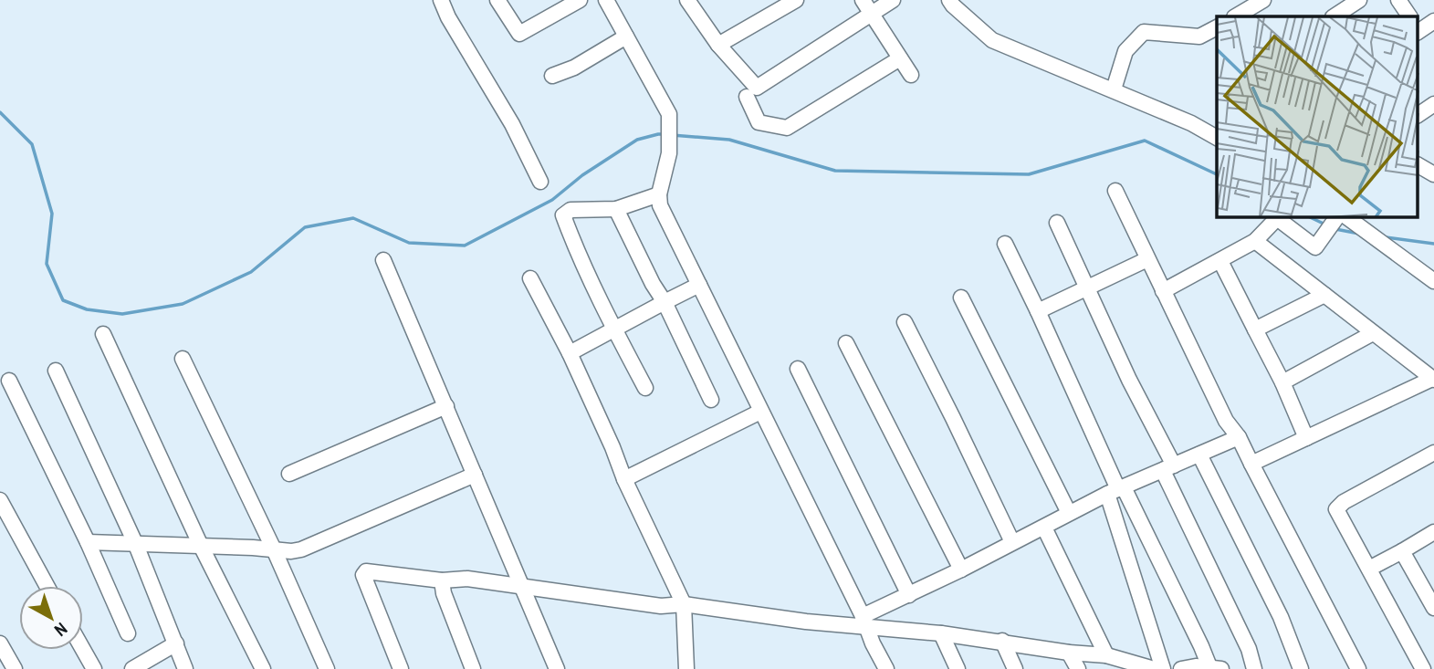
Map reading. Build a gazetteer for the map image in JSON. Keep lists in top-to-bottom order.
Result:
{
  "north": "bottom right"
}
